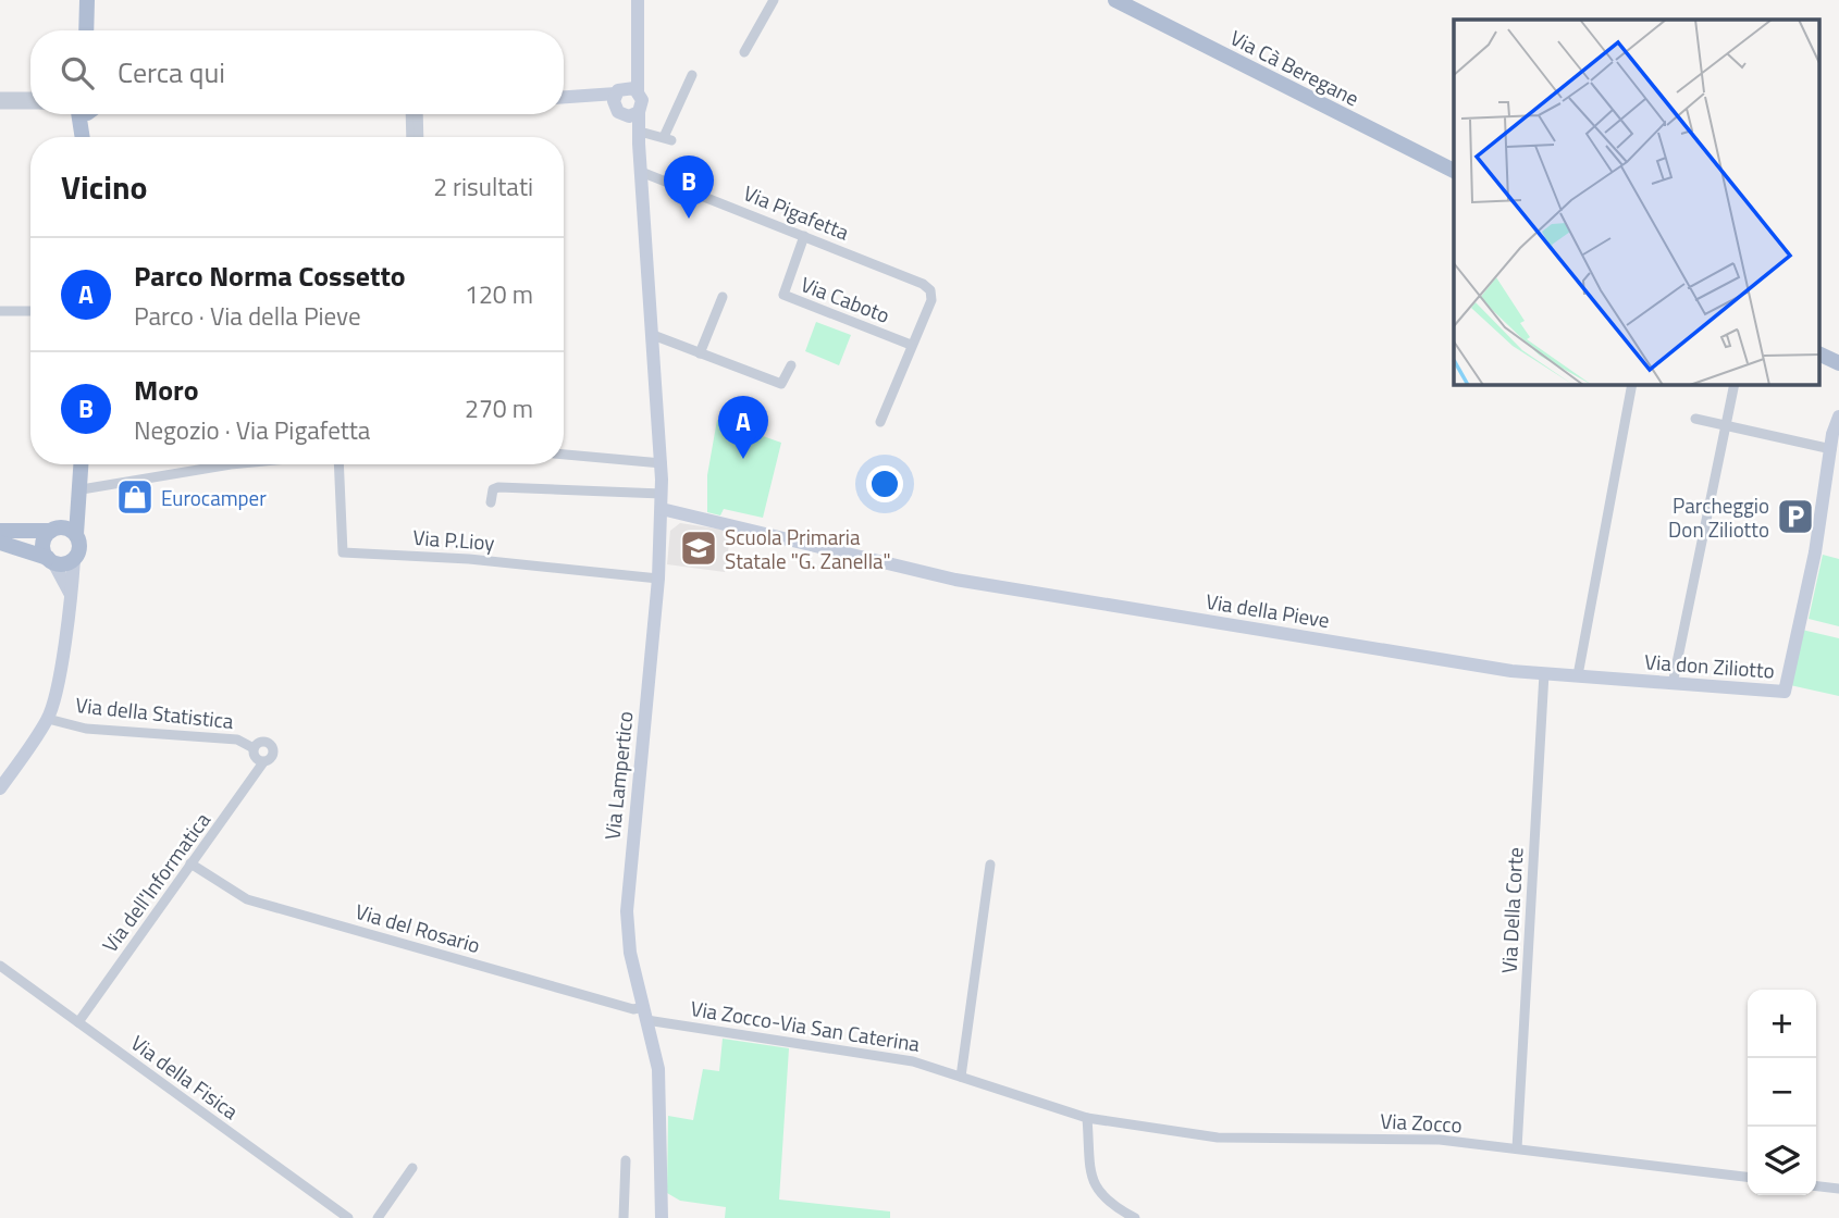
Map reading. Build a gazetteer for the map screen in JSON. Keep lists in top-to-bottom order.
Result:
{
  "streets": {
    "main road": ["Via Cà Beregane"],
    "street": [
      "Via Pigafetta",
      "Via Caboto",
      "Via P.Lioy",
      "Via della Pieve",
      "Via don Ziliotto",
      "Via della Statistica",
      "Via Lampertico",
      "Via dell'Informatica",
      "Via Della Corte",
      "Via del Rosario",
      "Via Zocco-Via San Caterina",
      "Via della Fisica",
      "Via Zocco"
    ]
  },
  "crossings": [
    ["Via Pigafetta", "Via Caboto"],
    ["Via Pigafetta", "Via Lampertico"],
    ["Via P.Lioy", "Via Lampertico"],
    ["Via della Pieve", "Via don Ziliotto"],
    ["Via della Pieve", "Via Lampertico"],
    ["Via della Pieve", "Via Della Corte"],
    ["Via della Statistica", "Via dell'Informatica"],
    ["Via Lampertico", "Via del Rosario"],
    ["Via Lampertico", "Via Zocco-Via San Caterina"],
    ["Via dell'Informatica", "Via del Rosario"],
    ["Via dell'Informatica", "Via della Fisica"],
    ["Via Della Corte", "Via Zocco"],
    ["Via del Rosario", "Via Zocco-Via San Caterina"],
    ["Via Zocco-Via San Caterina", "Via Zocco"]
  ],
  "places": {
    "shop": ["Eurocamper"],
    "parking": ["Parcheggio Don Ziliotto"],
    "school or university": ["Scuola Primaria Statale \"G. Zanella\""]
  },
  "page": {
    "search": "Cerca qui",
    "heading": ["Vicino", "2 risultati"],
    "pins": ["B", "A"],
    "list": [
      {
        "mark": "A",
        "name": "Parco Norma Cossetto",
        "note": "Parco · Via della Pieve",
        "value": "120 m"
      },
      {
        "mark": "B",
        "name": "Moro",
        "note": "Negozio · Via Pigafetta",
        "value": "270 m"
      }
    ],
    "map_buttons": ["+", "−"]
  }
}
